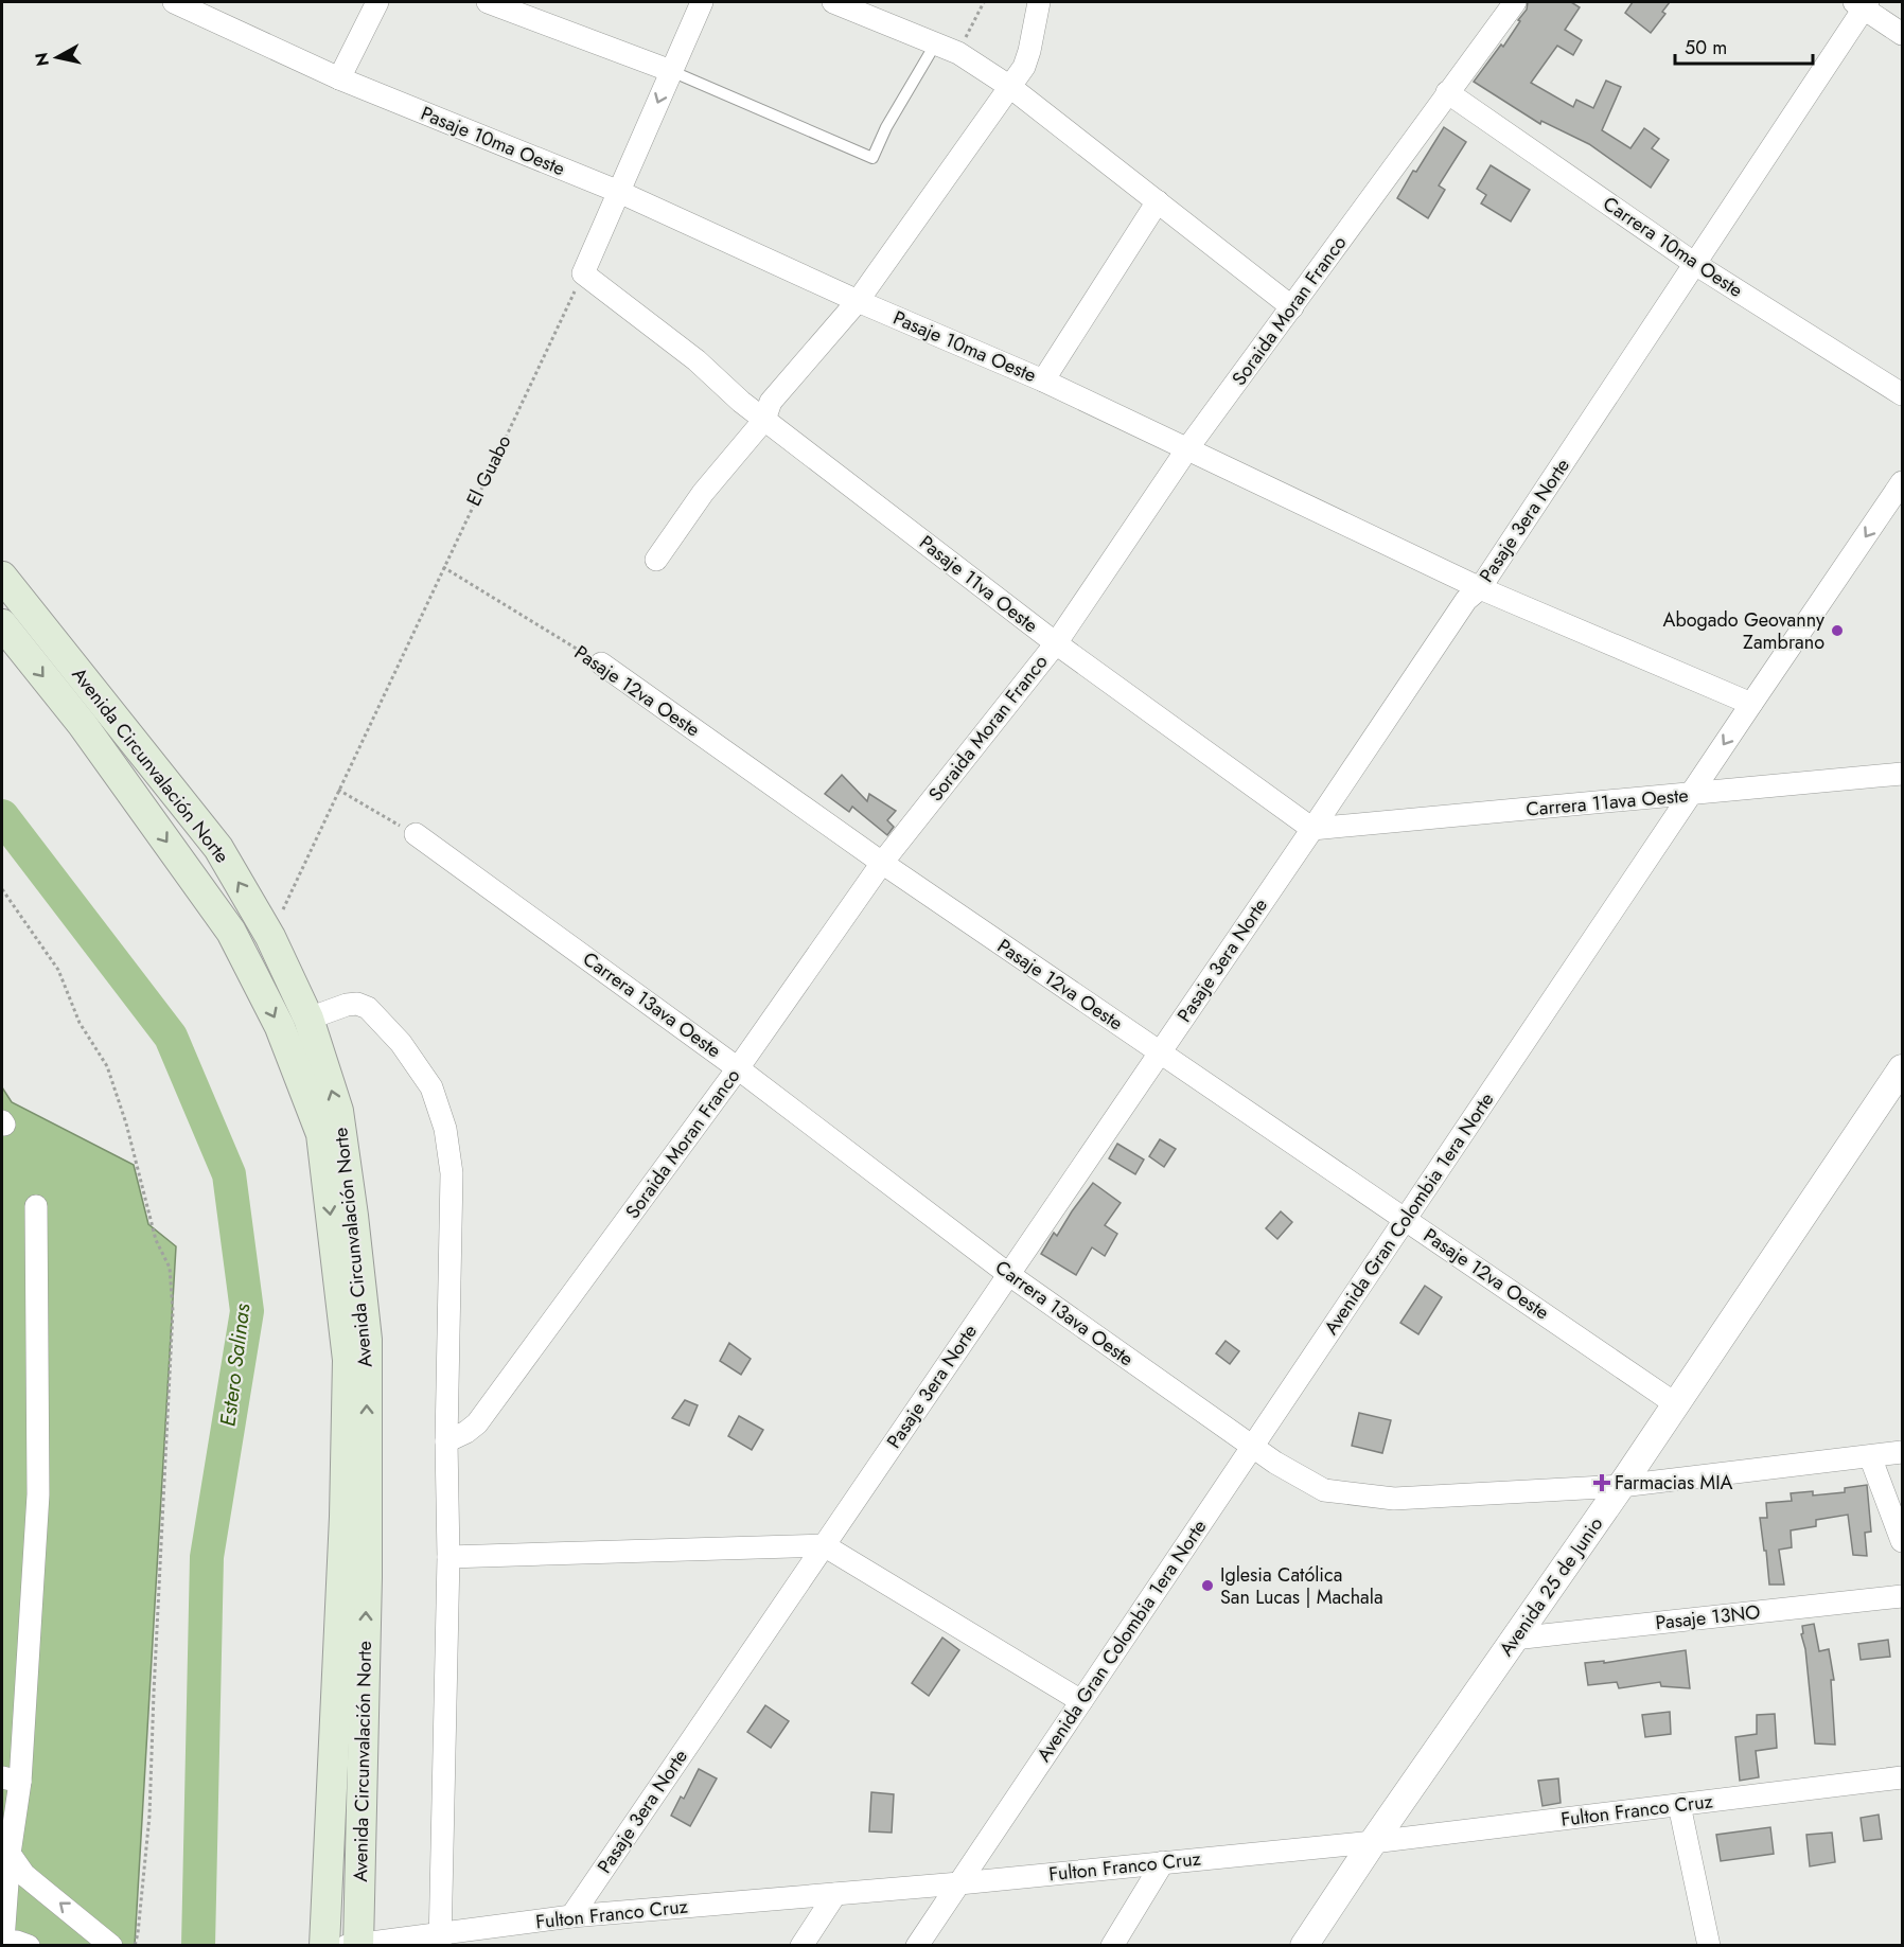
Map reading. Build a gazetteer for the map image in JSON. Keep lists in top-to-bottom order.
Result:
{
  "streets": {
    "main road": ["Avenida Circunvalación Norte"],
    "street": [
      "Pasaje 10ma Oeste",
      "Carrera 10ma Oeste",
      "Soraida Moran Franco",
      "Pasaje 3era Norte",
      "Pasaje 11va Oeste",
      "Pasaje 12va Oeste",
      "Carrera 11ava Oeste",
      "Carrera 13ava Oeste",
      "Avenida Gran Colombia 1era Norte",
      "Avenida 25 de Junio",
      "Pasaje 13NO",
      "Fulton Franco Cruz"
    ],
    "path": ["El Guabo"]
  },
  "crossings": [
    ["Pasaje 10ma Oeste", "Soraida Moran Franco"],
    ["Pasaje 10ma Oeste", "Pasaje 3era Norte"],
    ["Pasaje 10ma Oeste", "Avenida Gran Colombia 1era Norte"],
    ["Carrera 10ma Oeste", "Soraida Moran Franco"],
    ["Carrera 10ma Oeste", "Pasaje 3era Norte"],
    ["Soraida Moran Franco", "Pasaje 11va Oeste"],
    ["Soraida Moran Franco", "Pasaje 12va Oeste"],
    ["Soraida Moran Franco", "Carrera 13ava Oeste"],
    ["El Guabo", "Pasaje 11va Oeste"],
    ["El Guabo", "Pasaje 12va Oeste"],
    ["El Guabo", "Avenida Circunvalación Norte"],
    ["Pasaje 3era Norte", "Pasaje 11va Oeste"],
    ["Pasaje 3era Norte", "Pasaje 12va Oeste"],
    ["Pasaje 3era Norte", "Carrera 11ava Oeste"],
    ["Pasaje 3era Norte", "Carrera 13ava Oeste"],
    ["Pasaje 3era Norte", "Fulton Franco Cruz"],
    ["Pasaje 11va Oeste", "Carrera 11ava Oeste"],
    ["Pasaje 12va Oeste", "Avenida Gran Colombia 1era Norte"],
    ["Pasaje 12va Oeste", "Avenida 25 de Junio"],
    ["Avenida Circunvalación Norte", "Fulton Franco Cruz"],
    ["Carrera 11ava Oeste", "Avenida Gran Colombia 1era Norte"],
    ["Carrera 13ava Oeste", "Avenida Gran Colombia 1era Norte"],
    ["Carrera 13ava Oeste", "Avenida 25 de Junio"],
    ["Avenida Gran Colombia 1era Norte", "Fulton Franco Cruz"],
    ["Avenida 25 de Junio", "Pasaje 13NO"],
    ["Avenida 25 de Junio", "Fulton Franco Cruz"]
  ],
  "water": ["Estero Salinas"],
  "places": {
    "other": ["Abogado Geovanny Zambrano", "Iglesia Católica San Lucas | Machala"],
    "health": ["Farmacias MIA"]
  },
  "scale_bar": "50 m",
  "north": "left"
}
